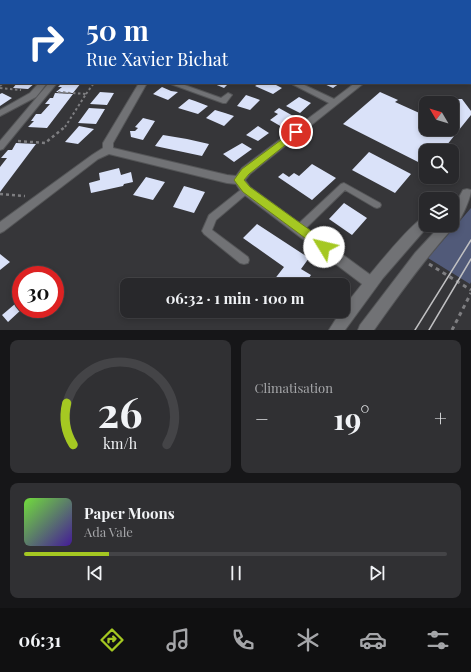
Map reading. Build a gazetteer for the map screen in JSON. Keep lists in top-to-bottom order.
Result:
{
  "north": "top left",
  "page": {
    "turn": ["50 m", "Rue Xavier Bichat"],
    "limit": "30",
    "trip": "06:32 · 1 min · 100 m",
    "tile": "Climatisation",
    "heat": ["−", "19°", "+"],
    "song": ["Paper Moons", "Ada Vale"],
    "tabs": "06:31",
    "gauge": ["26", "km/h"]
  }
}
